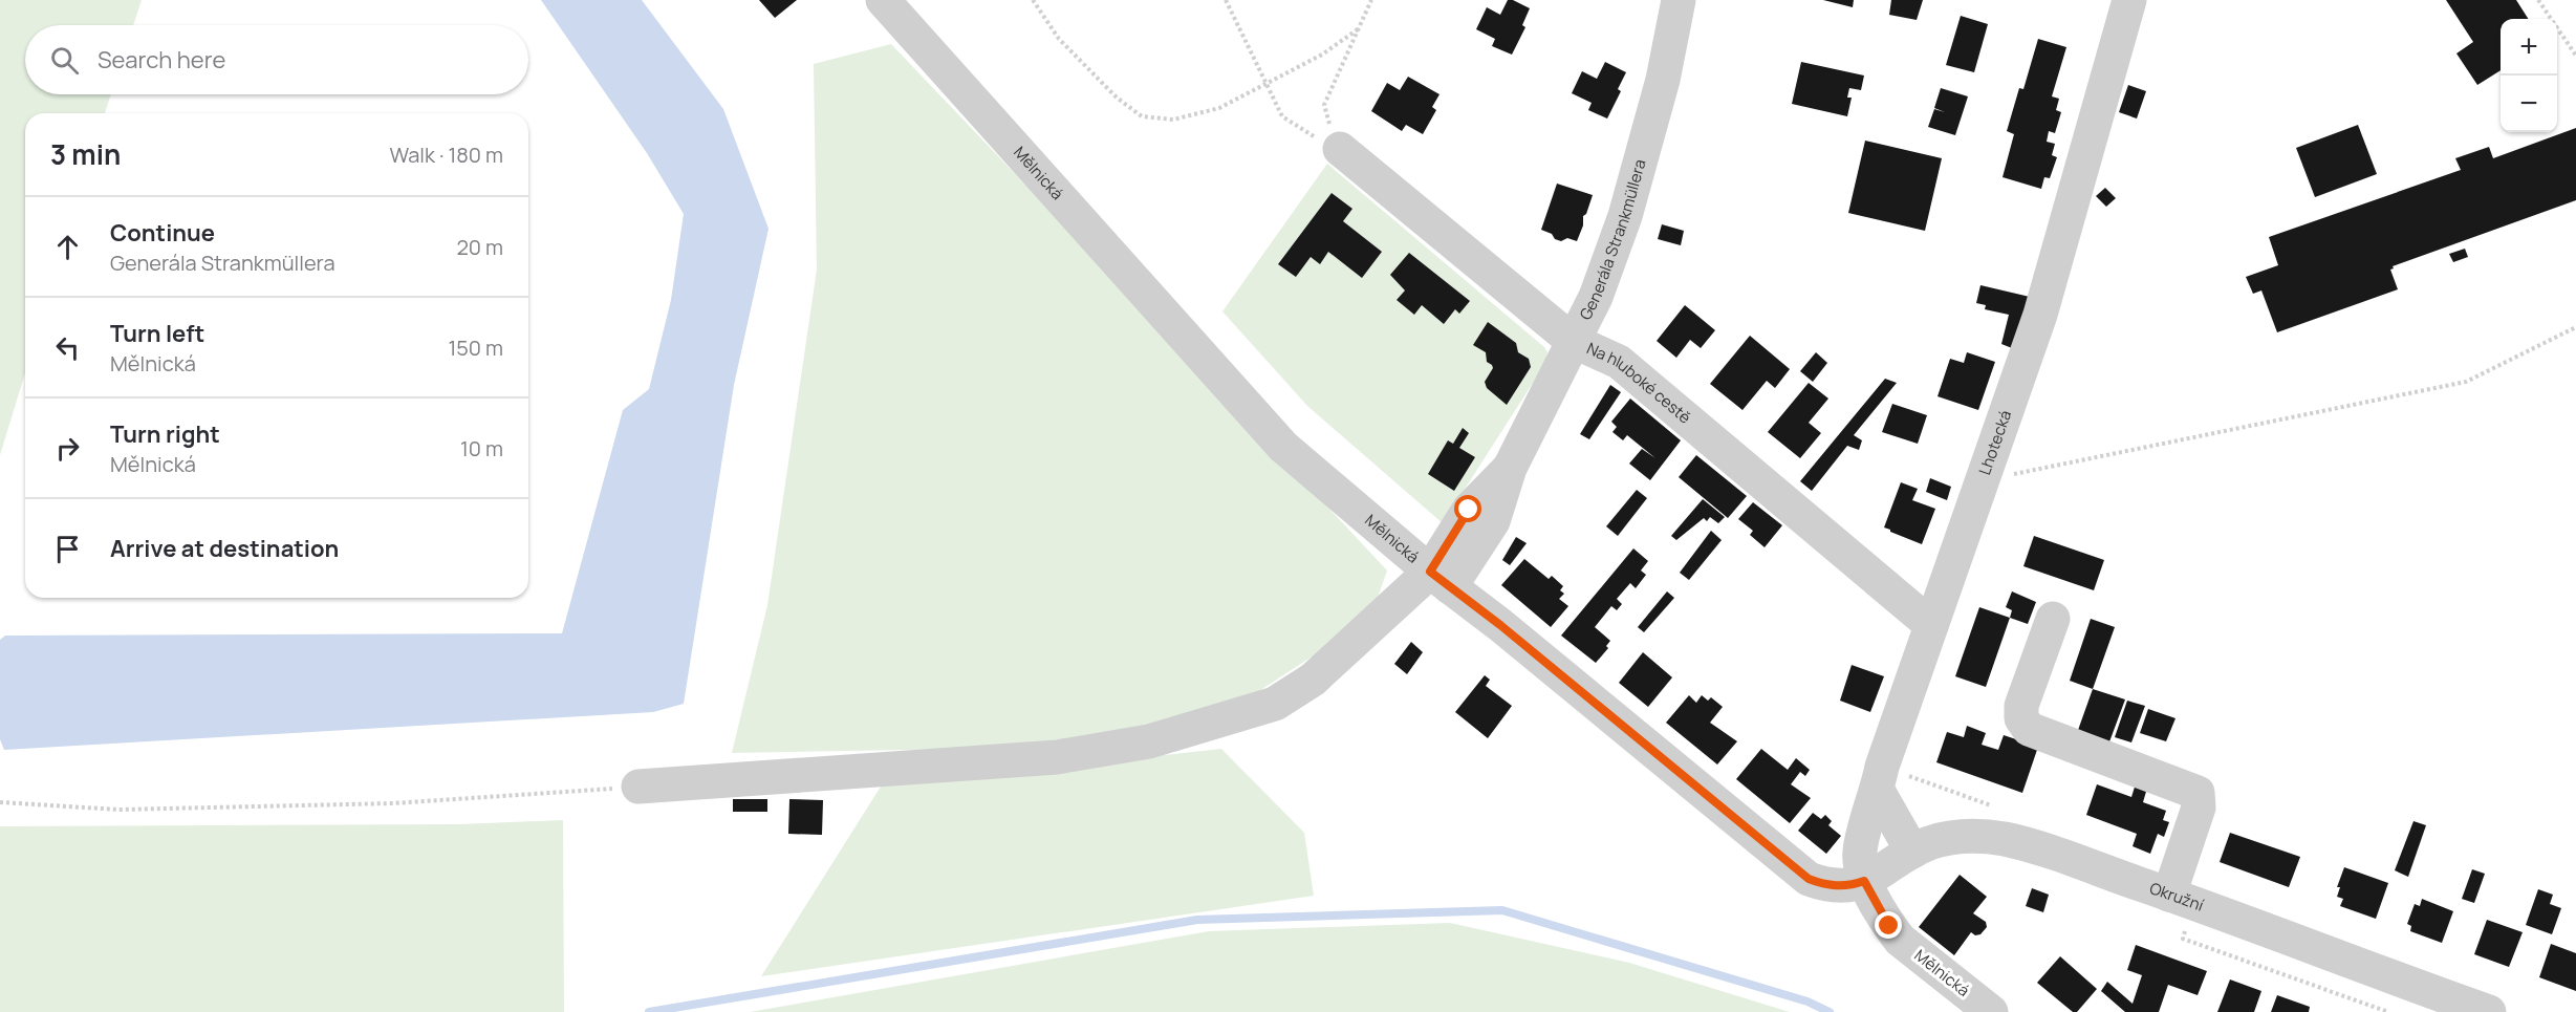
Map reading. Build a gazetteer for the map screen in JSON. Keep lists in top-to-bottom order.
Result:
{
  "streets": {
    "street": [
      "Mělnická",
      "Generála Strankmüllera",
      "Na hluboké cestě",
      "Lhotecká",
      "Okružní"
    ]
  },
  "crossings": [
    ["Mělnická", "Generála Strankmüllera"],
    ["Mělnická", "Lhotecká"],
    ["Mělnická", "Okružní"],
    ["Generála Strankmüllera", "Na hluboké cestě"],
    ["Na hluboké cestě", "Lhotecká"],
    ["Lhotecká", "Okružní"]
  ],
  "page": {
    "map_buttons": ["+", "−"],
    "search": "Search here",
    "heading": ["3 min", "Walk · 180 m"],
    "list": [
      ["Continue", "Generála Strankmüllera", "20 m"],
      ["Turn left", "Mělnická", "150 m"],
      ["Turn right", "Mělnická", "10 m"],
      "Arrive at destination"
    ]
  }
}
